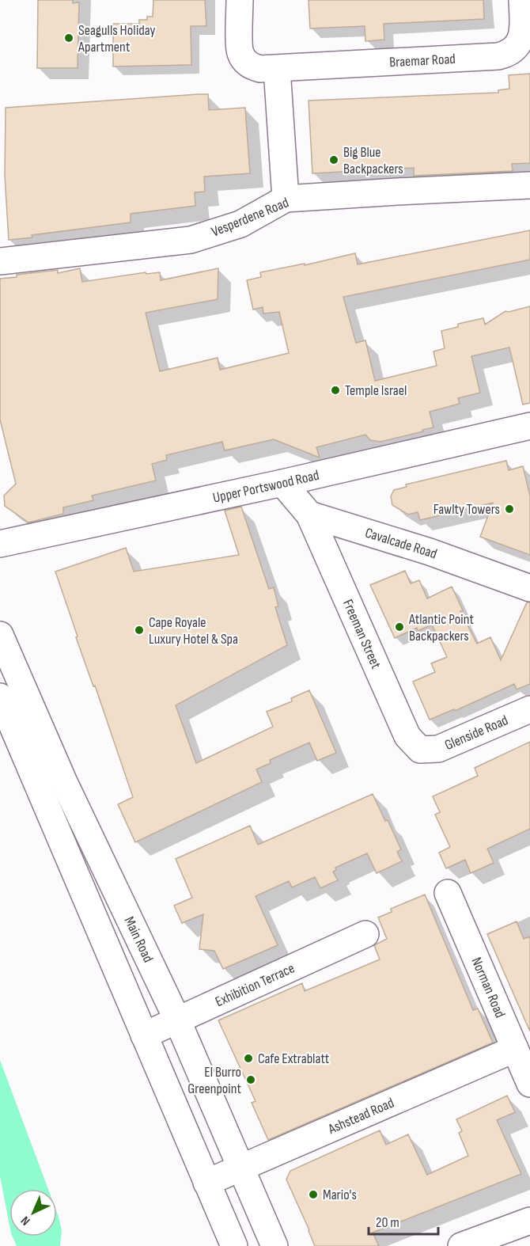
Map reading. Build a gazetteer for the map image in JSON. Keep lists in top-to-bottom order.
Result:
{
  "streets": {
    "street": [
      "Braemar Road",
      "Vesperdene Road",
      "Upper Portswood Road",
      "Cavalcade Road",
      "Freeman Street",
      "Glenside Road",
      "Main Road",
      "Exhibition Terrace",
      "Norman Road",
      "Ashstead Road"
    ]
  },
  "crossings": [
    ["Cavalcade Road", "Freeman Street"],
    ["Freeman Street", "Glenside Road"],
    ["Main Road", "Exhibition Terrace"],
    ["Main Road", "Ashstead Road"],
    ["Norman Road", "Ashstead Road"]
  ],
  "places": [
    "Seagulls Holiday Apartment",
    "Big Blue Backpackers",
    "Temple Israel",
    "Fawlty Towers",
    "Atlantic Point Backpackers",
    "Cape Royale Luxury Hotel & Spa",
    "Cafe Extrablatt",
    "El Burro Greenpoint",
    "Mario's"
  ],
  "scale_bar": "20 m",
  "north": "bottom left"
}
